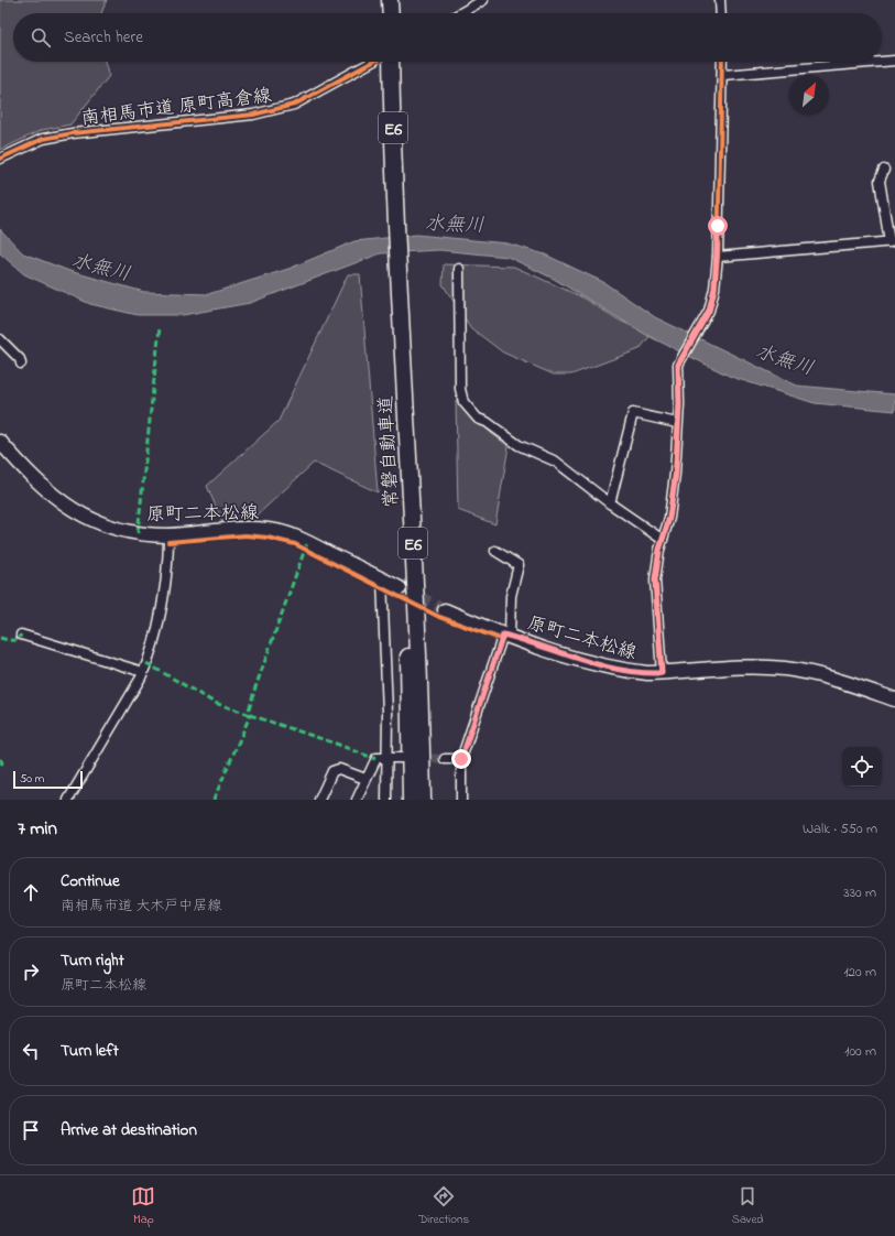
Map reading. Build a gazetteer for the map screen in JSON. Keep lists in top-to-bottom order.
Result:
{
  "streets": {
    "highway": ["E6", "常磐自動車道"],
    "main road": ["原町二本松線"],
    "street": ["南相馬市道 原町高倉線"]
  },
  "water": ["水無川"],
  "scale_bar": "50 m",
  "north": "top right",
  "page": {
    "search": "Search here",
    "scale": "50 m",
    "heading": ["7 min", "Walk · 550 m"],
    "list": [
      ["Continue", "南相馬市道 大木戸中居線", "330 m"],
      ["Turn right", "原町二本松線", "120 m"],
      ["Turn left", "100 m"],
      "Arrive at destination"
    ],
    "nav": ["Map", "Directions", "Saved"]
  }
}
